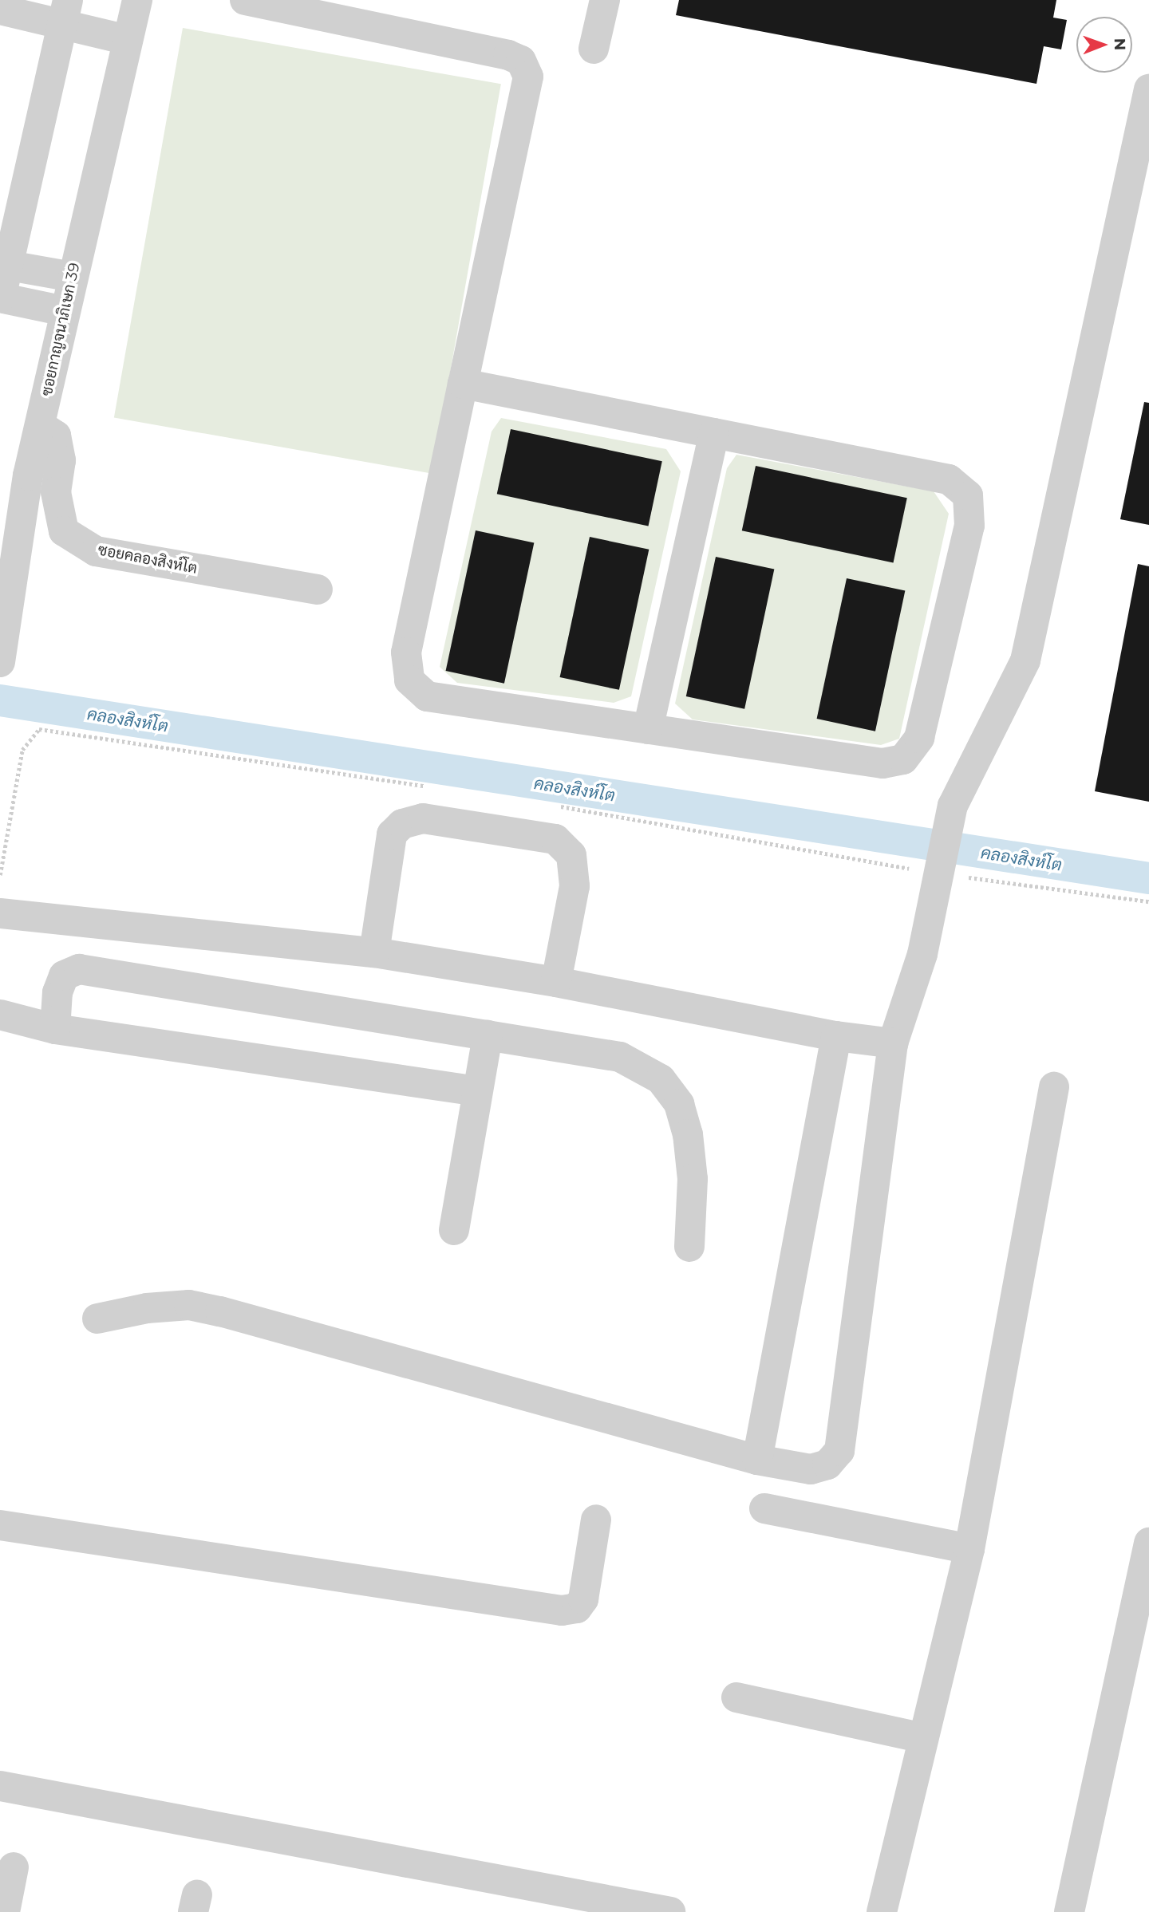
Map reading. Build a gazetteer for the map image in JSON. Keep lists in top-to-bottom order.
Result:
{
  "streets": {
    "street": ["ซอยกาญจนาภิเษก 39", "ซอยคลองสิงห์โต"]
  },
  "crossings": [
    ["ซอยกาญจนาภิเษก 39", "ซอยคลองสิงห์โต"]
  ],
  "water": ["คลองสิงห์โต"],
  "north": "right"
}
